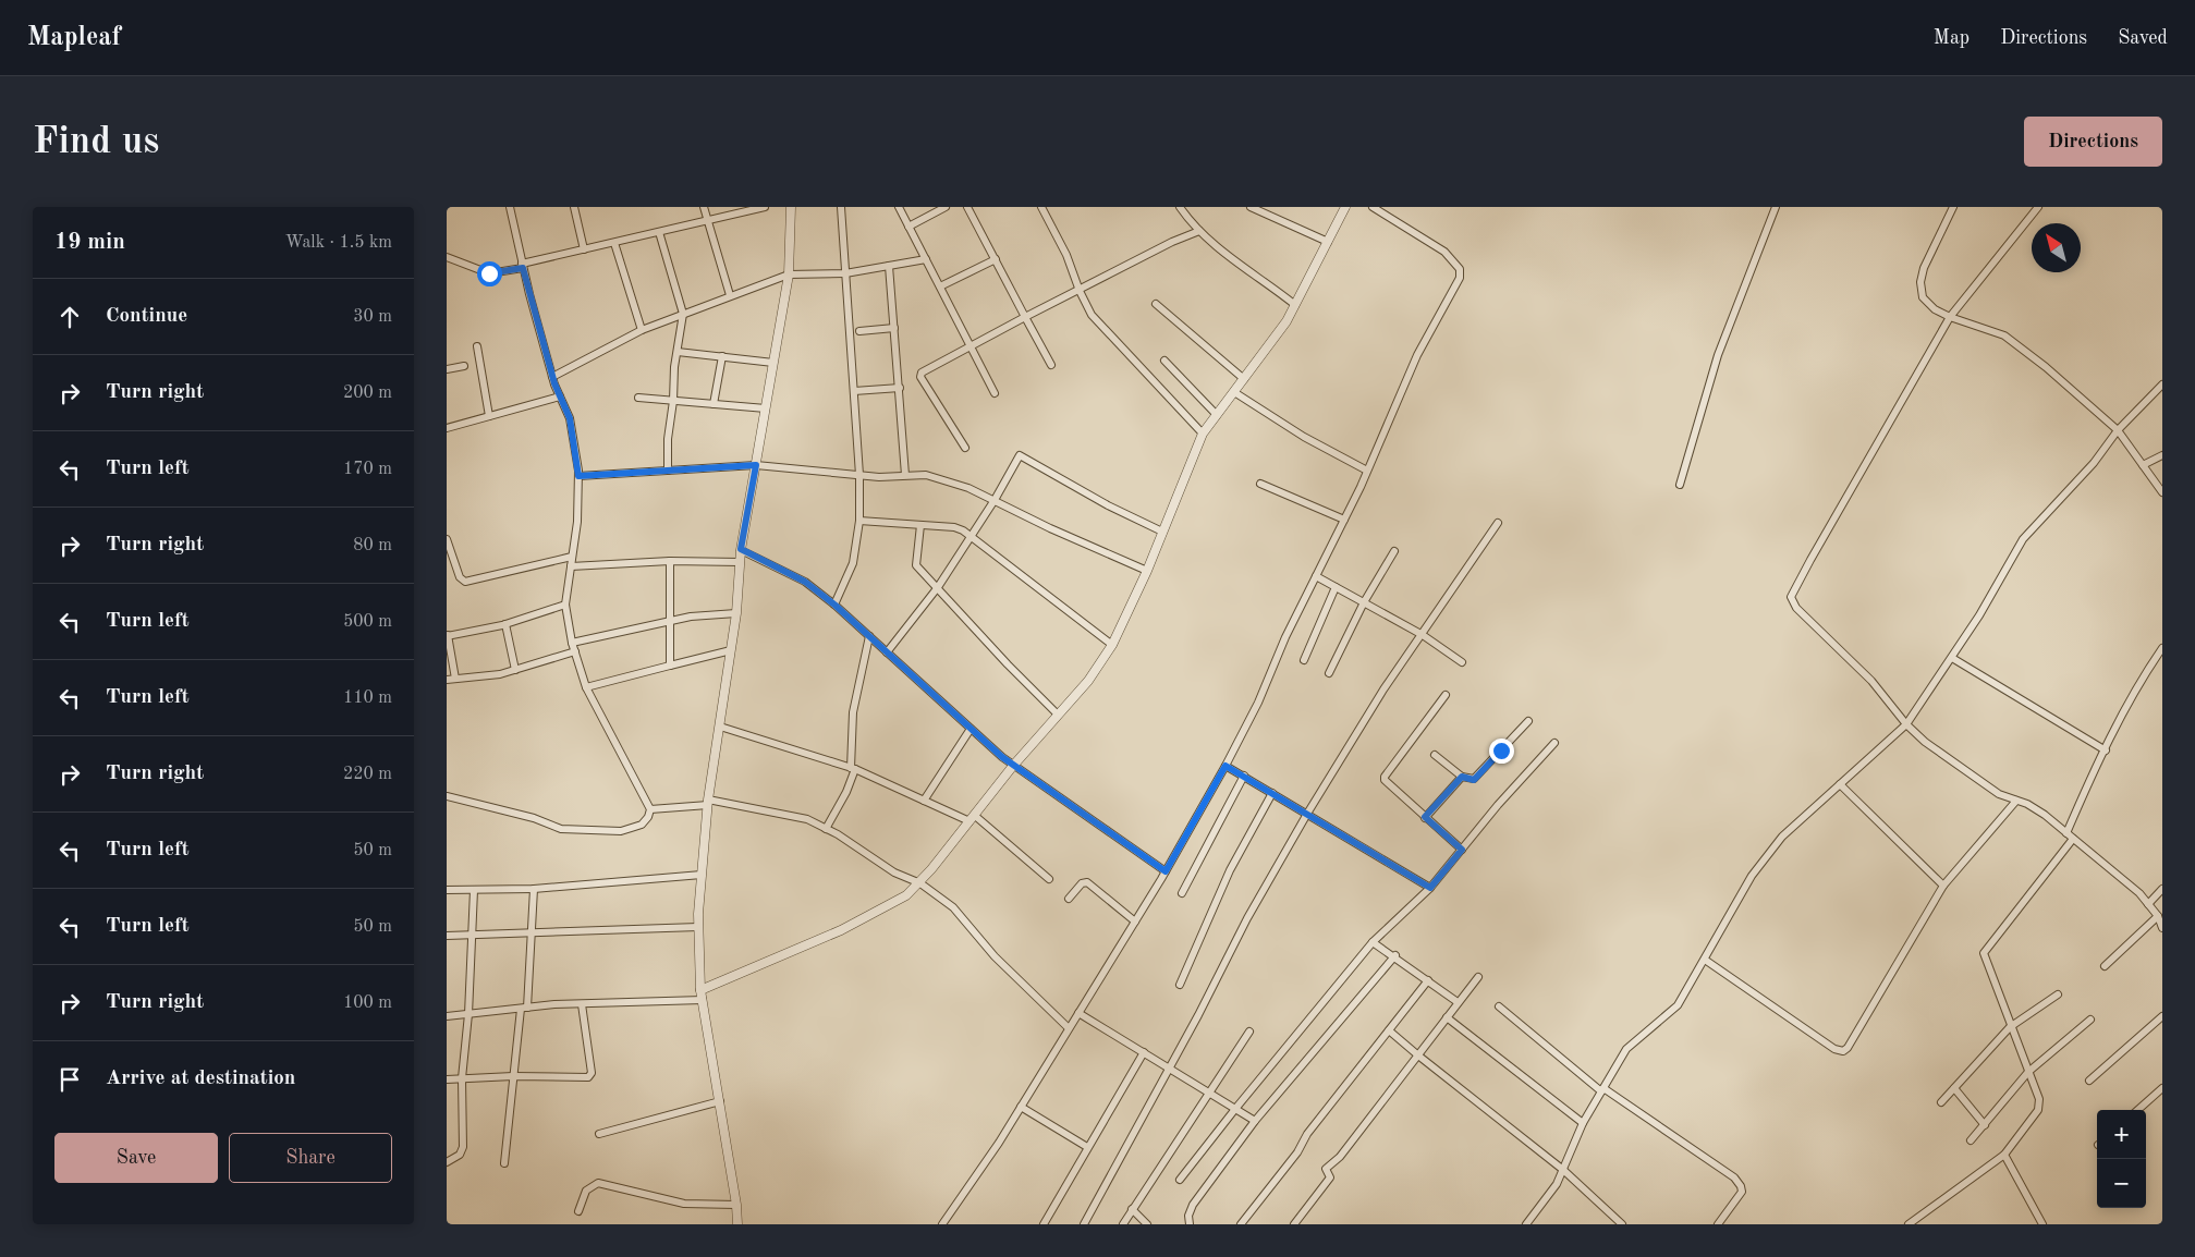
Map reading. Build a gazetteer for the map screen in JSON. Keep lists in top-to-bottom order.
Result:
{
  "north": "top left",
  "page": {
    "header": "Mapleaf",
    "nav": ["Map", "Directions", "Saved"],
    "buttons": [
      "Directions",
      ["Save", "Share"]
    ],
    "title": "Find us",
    "heading": ["19 min", "Walk · 1.5 km"],
    "list": [
      ["Continue", "30 m"],
      ["Turn right", "200 m"],
      ["Turn left", "170 m"],
      ["Turn right", "80 m"],
      ["Turn left", "500 m"],
      ["Turn left", "110 m"],
      ["Turn right", "220 m"],
      ["Turn left", "50 m"],
      ["Turn left", "50 m"],
      ["Turn right", "100 m"],
      "Arrive at destination"
    ],
    "map_buttons": ["+", "−"]
  }
}
